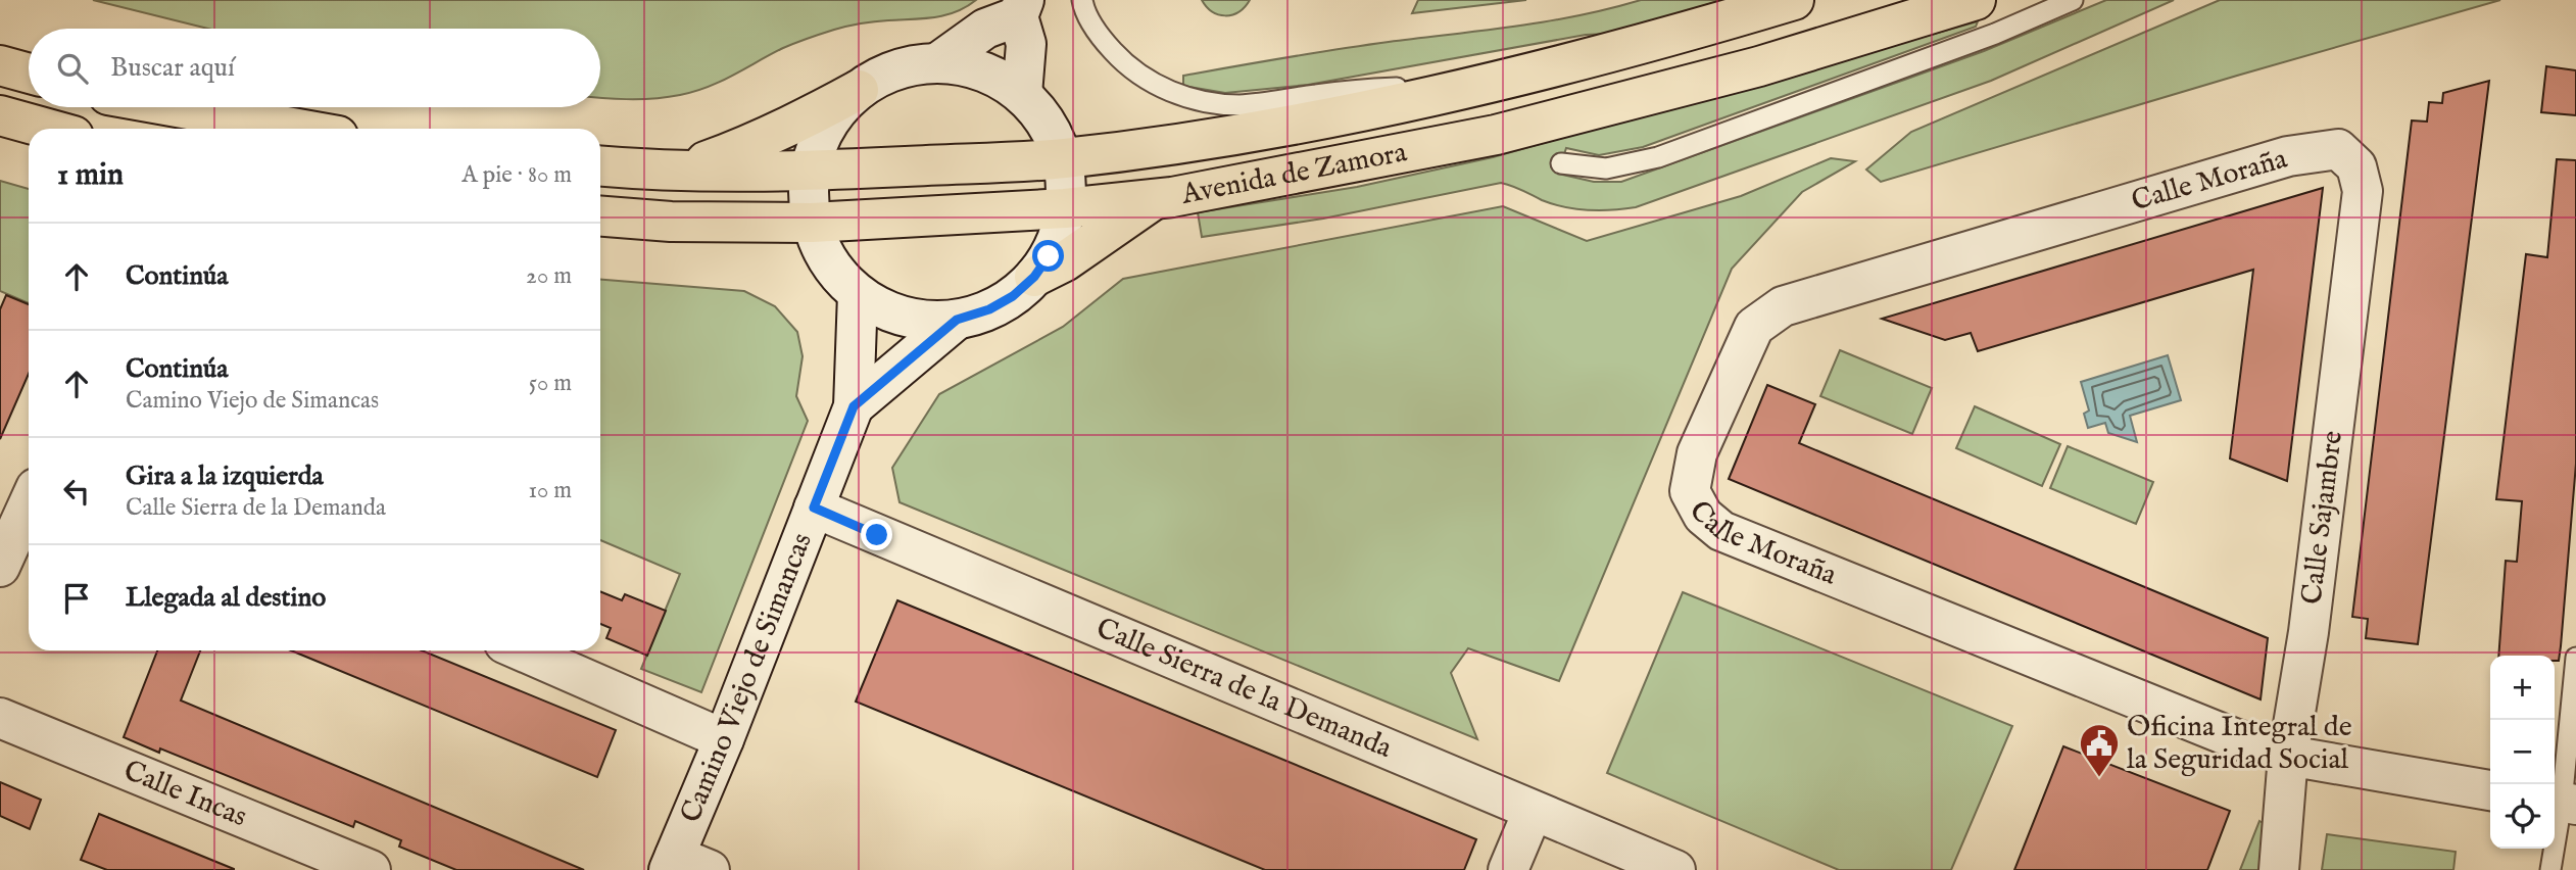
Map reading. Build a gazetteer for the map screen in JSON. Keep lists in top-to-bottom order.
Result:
{
  "streets": {
    "highway": ["Avenida de Zamora"],
    "street": [
      "Calle Moraña",
      "Calle Sajambre",
      "Camino Viejo de Simancas",
      "Calle Sierra de la Demanda",
      "Calle Incas"
    ]
  },
  "crossings": [
    ["Calle Moraña", "Calle Sajambre"],
    ["Camino Viejo de Simancas", "Calle Sierra de la Demanda"]
  ],
  "places": {
    "public building": ["Oficina Integral de la Seguridad Social"]
  },
  "page": {
    "search": "Buscar aquí",
    "heading": ["1 min", "A pie · 80 m"],
    "list": [
      ["Continúa", "20 m"],
      ["Continúa", "Camino Viejo de Simancas", "50 m"],
      ["Gira a la izquierda", "Calle Sierra de la Demanda", "10 m"],
      "Llegada al destino"
    ],
    "map_buttons": ["+", "−"]
  }
}
